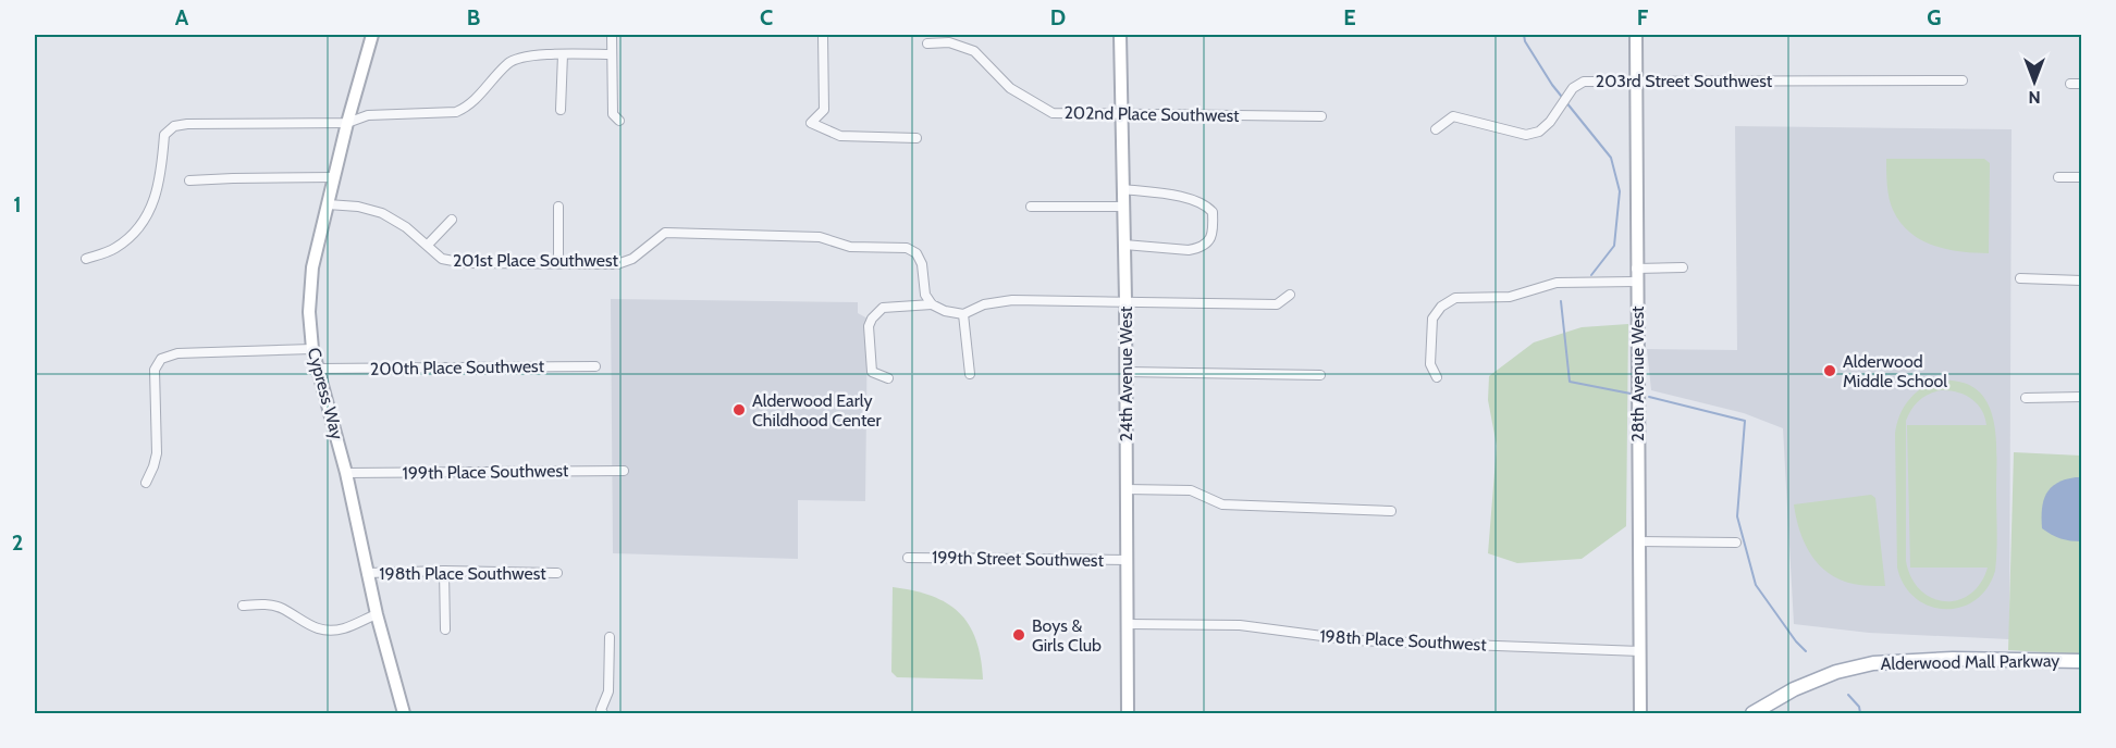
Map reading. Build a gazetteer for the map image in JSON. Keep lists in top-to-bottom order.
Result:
{
  "streets": {
    "main road": ["Alderwood Mall Parkway"],
    "street": [
      "203rd Street Southwest",
      "202nd Place Southwest",
      "201st Place Southwest",
      "200th Place Southwest",
      "24th Avenue West",
      "28th Avenue West",
      "Cypress Way",
      "199th Place Southwest",
      "199th Street Southwest",
      "198th Place Southwest"
    ]
  },
  "crossings": [
    ["203rd Street Southwest", "28th Avenue West"],
    ["202nd Place Southwest", "24th Avenue West"],
    ["201st Place Southwest", "Cypress Way"],
    ["200th Place Southwest", "Cypress Way"],
    ["24th Avenue West", "199th Street Southwest"],
    ["24th Avenue West", "198th Place Southwest"],
    ["28th Avenue West", "198th Place Southwest"],
    ["Cypress Way", "199th Place Southwest"],
    ["Cypress Way", "198th Place Southwest"]
  ],
  "places": ["Alderwood Middle School", "Alderwood Early Childhood Center", "Boys & Girls Club"],
  "north": "bottom",
  "grid": {
    "columns": [
      "A",
      "B",
      "C",
      "D",
      "E",
      "F",
      "G"
    ],
    "rows": ["1", "2"]
  }
}
